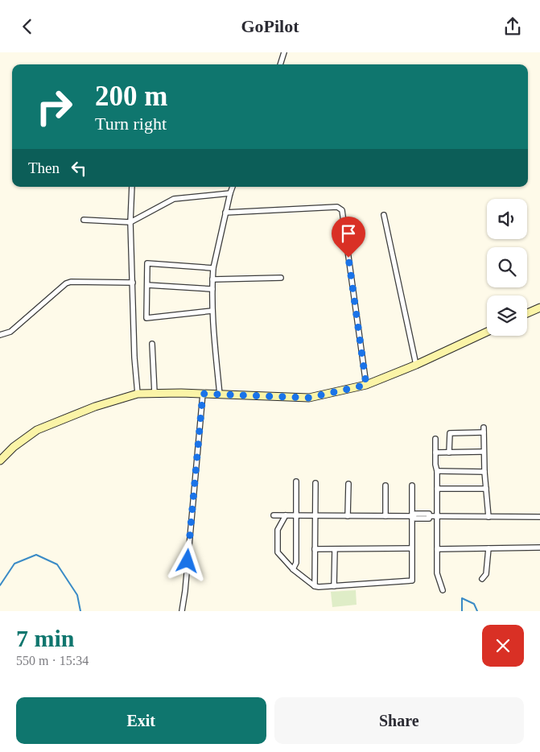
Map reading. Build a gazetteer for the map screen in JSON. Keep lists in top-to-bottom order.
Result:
{
  "page": {
    "header": "GoPilot",
    "turn": ["200 m", "Turn right"],
    "then": "Then",
    "heading": ["7 min", "550 m · 15:34"],
    "buttons": ["Exit", "Share"]
  }
}
